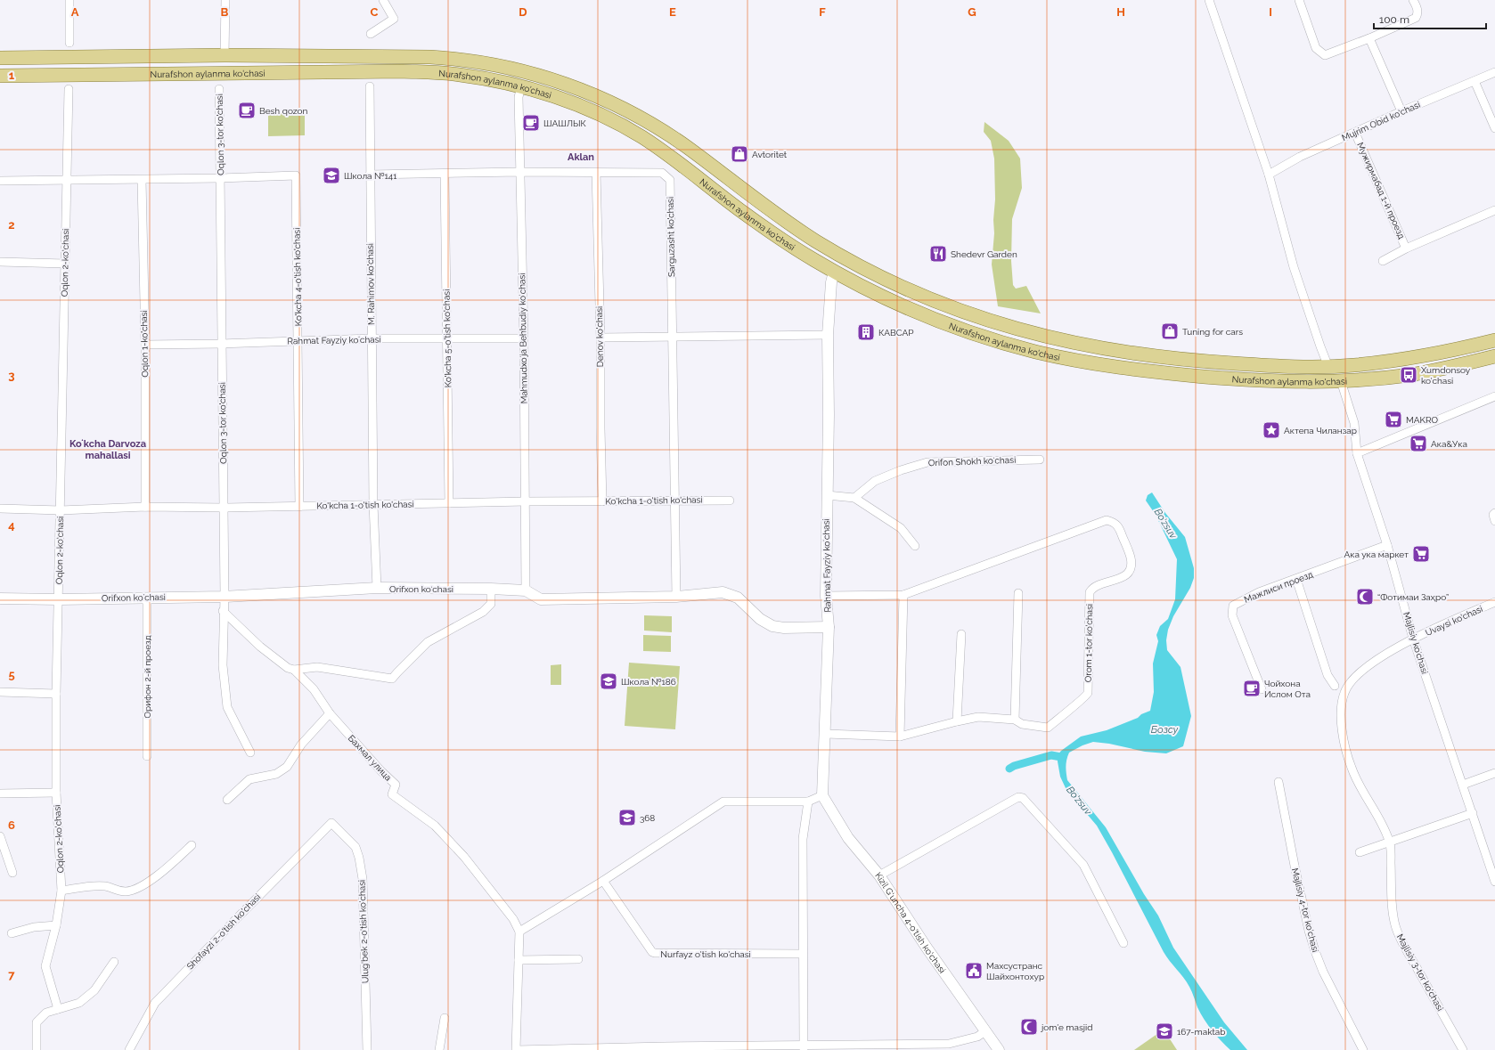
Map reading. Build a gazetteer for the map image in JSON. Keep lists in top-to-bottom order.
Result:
{
  "streets": {
    "main road": ["Nurafshon aylanma ko'chasi"],
    "street": [
      "Mujrim Obid ko'chasi",
      "Oqlon 3-tor ko'chasi",
      "Мужирмабад 1-й проезд",
      "Sarguzasht ko'chasi",
      "Oqlon 2-ko‘chasi",
      "Ko'kcha 4-o'tish ko'chasi",
      "M. Rahimov ko'chasi",
      "Denov ko'chasi",
      "Ko'kcha 5-o'tish ko'chasi",
      "Mahmudxoʻja Behbudiy koʻchasi",
      "Rahmat Fayziy koʻchasi",
      "Oqlon 1-ko'chasi",
      "Orifon Shokh koʻchasi",
      "Ko'kcha 1-o'tish ko'chasi",
      "Мажлиси проезд",
      "Orifxon koʻchasi",
      "Uvaysi ko'chasi",
      "Orom 1-tor ko'chasi",
      "Majlisiy koʻchasi",
      "Орифон 2-й проезд",
      "Бахмал улица",
      "Majlisiy 4-tor ko'chasi",
      "Kizil G'uncha 4-o'tish ko'chasi",
      "Shofayzi 2-o'tish ko'chasi",
      "Ulug'bek 2-o'tish ko'chasi",
      "Nurfayz o'tish ko'chasi",
      "Majlisiy 3-tor ko'chasi"
    ]
  },
  "crossings": [
    ["Nurafshon aylanma ko'chasi", "Mahmudxoʻja Behbudiy koʻchasi"],
    ["Nurafshon aylanma ko'chasi", "Rahmat Fayziy koʻchasi"],
    ["Nurafshon aylanma ko'chasi", "Majlisiy koʻchasi"],
    ["Mujrim Obid ko'chasi", "Мужирмабад 1-й проезд"],
    ["Oqlon 3-tor ko'chasi", "Ko'kcha 4-o'tish ko'chasi"],
    ["Oqlon 3-tor ko'chasi", "Rahmat Fayziy koʻchasi"],
    ["Oqlon 3-tor ko'chasi", "Ko'kcha 1-o'tish ko'chasi"],
    ["Oqlon 3-tor ko'chasi", "Orifxon koʻchasi"],
    ["Oqlon 3-tor ko'chasi", "Бахмал улица"],
    ["Sarguzasht ko'chasi", "M. Rahimov ko'chasi"],
    ["Sarguzasht ko'chasi", "Denov ko'chasi"],
    ["Sarguzasht ko'chasi", "Ko'kcha 5-o'tish ko'chasi"],
    ["Sarguzasht ko'chasi", "Mahmudxoʻja Behbudiy koʻchasi"],
    ["Sarguzasht ko'chasi", "Ko'kcha 1-o'tish ko'chasi"],
    ["Sarguzasht ko'chasi", "Orifxon koʻchasi"],
    ["Oqlon 2-ko‘chasi", "Ko'kcha 1-o'tish ko'chasi"],
    ["Oqlon 2-ko‘chasi", "Orifxon koʻchasi"],
    ["Ko'kcha 4-o'tish ko'chasi", "Rahmat Fayziy koʻchasi"],
    ["Ko'kcha 4-o'tish ko'chasi", "Ko'kcha 1-o'tish ko'chasi"],
    ["M. Rahimov ko'chasi", "Rahmat Fayziy koʻchasi"],
    ["M. Rahimov ko'chasi", "Ko'kcha 1-o'tish ko'chasi"],
    ["M. Rahimov ko'chasi", "Orifxon koʻchasi"],
    ["Denov ko'chasi", "Ko'kcha 1-o'tish ko'chasi"],
    ["Ko'kcha 5-o'tish ko'chasi", "Rahmat Fayziy koʻchasi"],
    ["Ko'kcha 5-o'tish ko'chasi", "Ko'kcha 1-o'tish ko'chasi"],
    ["Mahmudxoʻja Behbudiy koʻchasi", "Rahmat Fayziy koʻchasi"],
    ["Mahmudxoʻja Behbudiy koʻchasi", "Ko'kcha 1-o'tish ko'chasi"],
    ["Mahmudxoʻja Behbudiy koʻchasi", "Orifxon koʻchasi"],
    ["Rahmat Fayziy koʻchasi", "Oqlon 1-ko'chasi"],
    ["Rahmat Fayziy koʻchasi", "Orifxon koʻchasi"],
    ["Rahmat Fayziy koʻchasi", "Orom 1-tor ko'chasi"],
    ["Rahmat Fayziy koʻchasi", "Kizil G'uncha 4-o'tish ko'chasi"],
    ["Oqlon 1-ko'chasi", "Ko'kcha 1-o'tish ko'chasi"],
    ["Мажлиси проезд", "Majlisiy koʻchasi"],
    ["Orifxon koʻchasi", "Орифон 2-й проезд"],
    ["Uvaysi ko'chasi", "Majlisiy koʻchasi"],
    ["Uvaysi ko'chasi", "Majlisiy 3-tor ko'chasi"],
    ["Majlisiy koʻchasi", "Majlisiy 3-tor ko'chasi"],
    ["Shofayzi 2-o'tish ko'chasi", "Ulug'bek 2-o'tish ko'chasi"]
  ],
  "districts": ["Aklan", "Koʻkcha Darvoza mahallasi"],
  "water": ["Bo'zsuv", "Бозсу"],
  "places": {
    "cafe": ["Besh qozon", "ШАШЛЫК", "Чойхона Ислом Ота"],
    "shop": ["Avtoritet", "Tuning for cars"],
    "school or university": [
      "Школа №141",
      "Школа №186",
      "368",
      "167-maktab"
    ],
    "restaurant": ["Shedevr Garden"],
    "building": ["КАВСАР"],
    "bus stop": ["Xumdonsoy ko'chasi"],
    "supermarket": ["MAKRO", "Ака&Ука", "Ака ука маркет"],
    "place": ["Актепа Чиланзар"],
    "mosque": ["“Фотимаи Заҳро”", "jom'e masjid"],
    "public building": ["Махсустранс Шайхонтохур"]
  },
  "scale_bar": "100 m",
  "grid": {
    "columns": [
      "A",
      "B",
      "C",
      "D",
      "E",
      "F",
      "G",
      "H",
      "I"
    ],
    "rows": [
      "1",
      "2",
      "3",
      "4",
      "5",
      "6",
      "7"
    ]
  }
}
